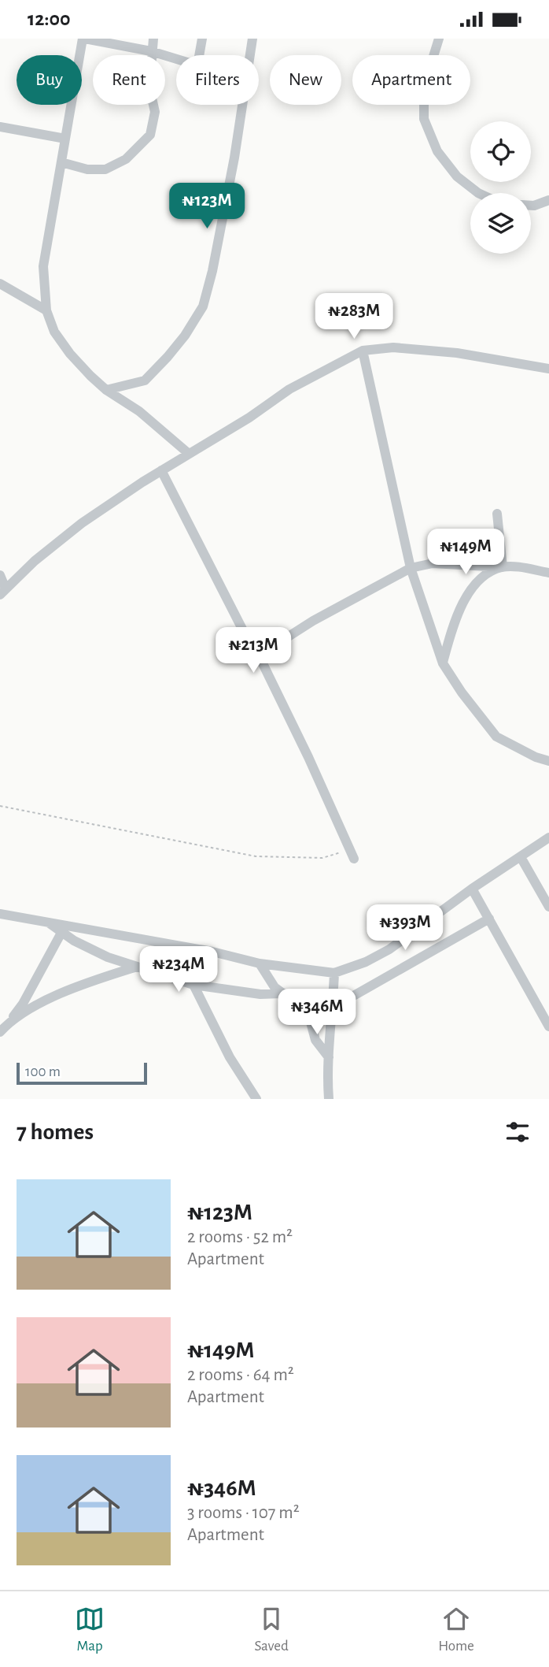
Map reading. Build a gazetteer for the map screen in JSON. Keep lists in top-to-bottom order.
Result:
{
  "scale_bar": "100 m",
  "page": {
    "status": "12:00",
    "chip": [
      "Buy",
      "Rent",
      "Filters",
      "New",
      "Apartment"
    ],
    "price": [
      "₦123M",
      "₦283M",
      "₦149M",
      "₦213M",
      "₦393M",
      "₦234M",
      "₦346M"
    ],
    "scale": "100 m",
    "heading": "7 homes",
    "list": [
      {
        "name": "₦123M",
        "note": "2 rooms · 52 m² · Apartment"
      },
      {
        "name": "₦149M",
        "note": "2 rooms · 64 m² · Apartment"
      },
      {
        "name": "₦346M",
        "note": "3 rooms · 107 m² · Apartment"
      }
    ],
    "tabs": ["Map", "Saved", "Home"]
  }
}
